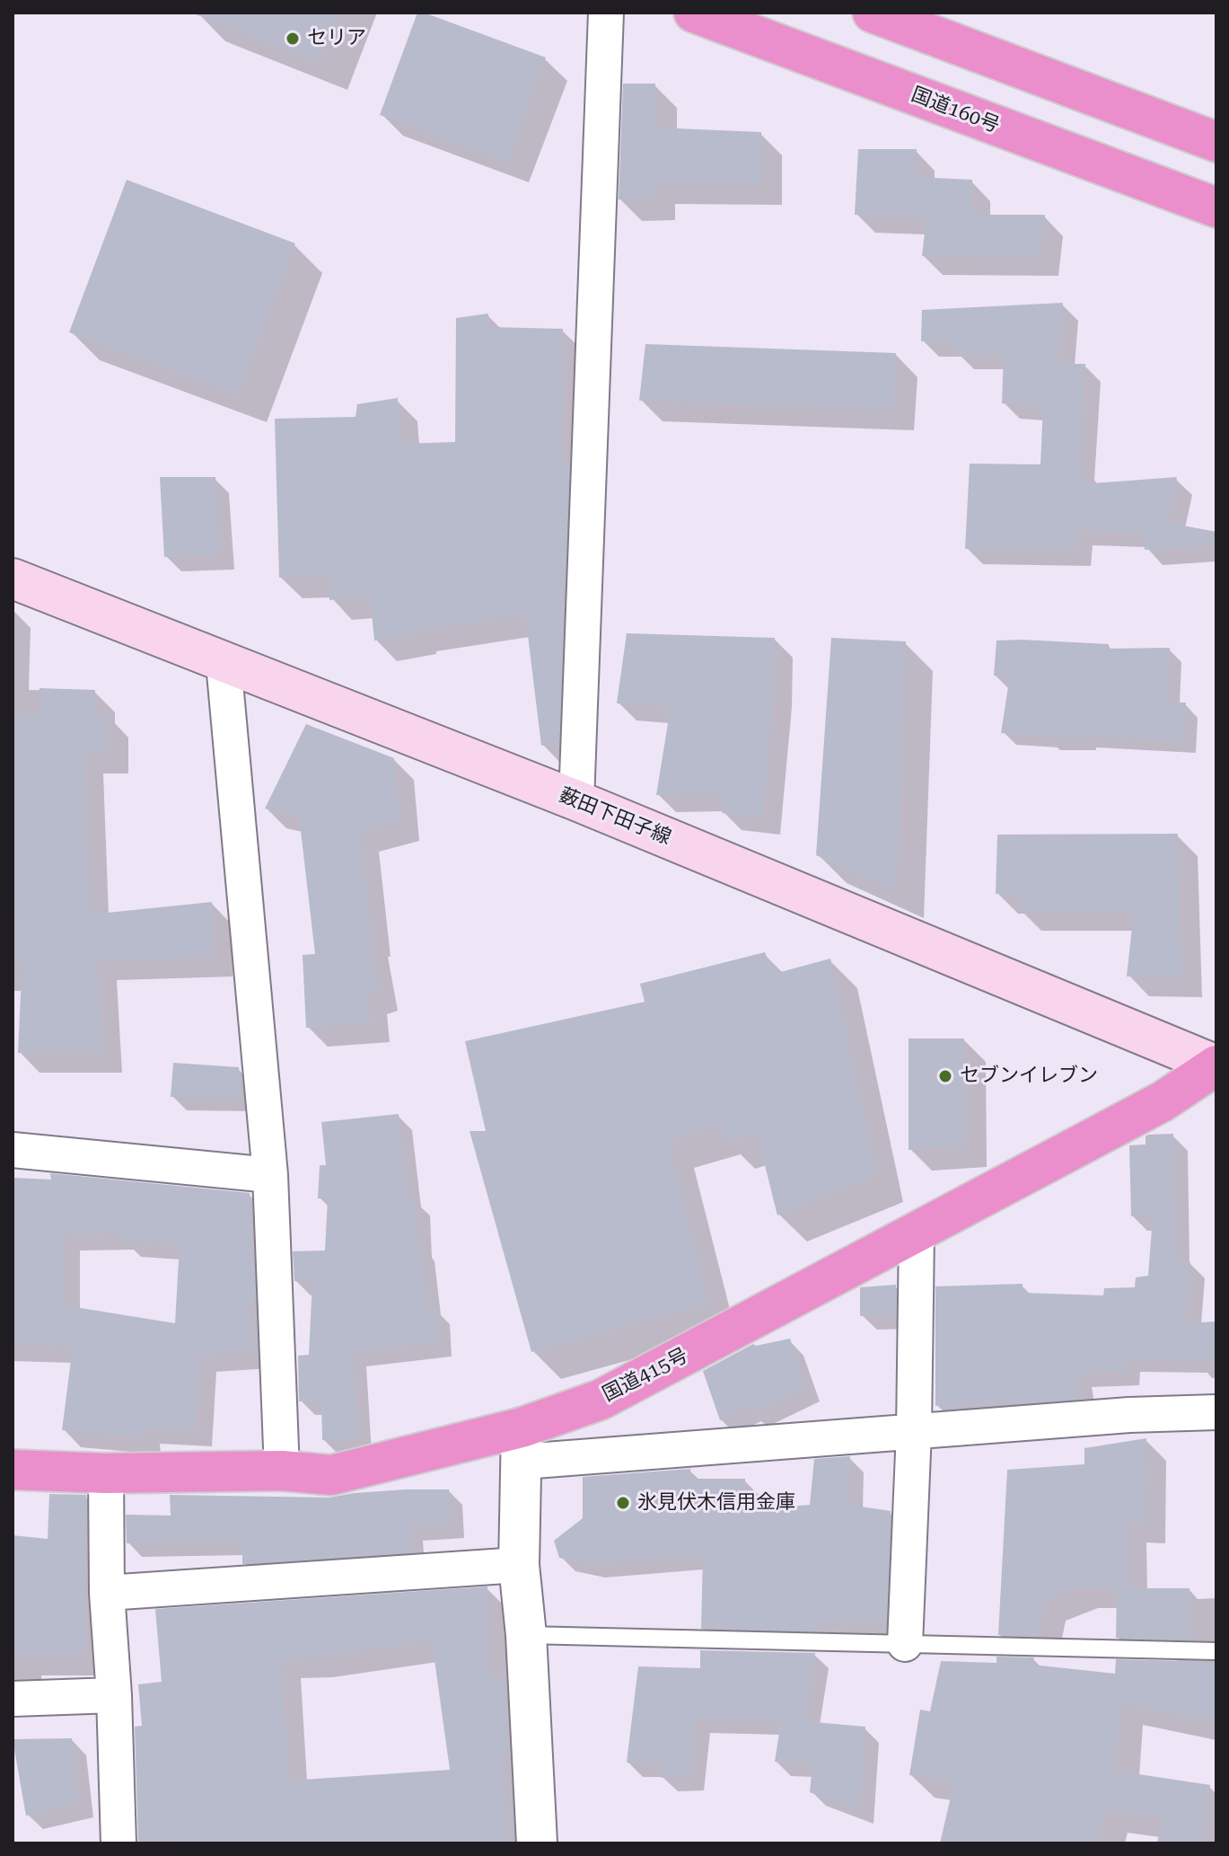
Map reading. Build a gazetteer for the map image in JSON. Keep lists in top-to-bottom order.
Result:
{
  "streets": {
    "highway": ["国道160号", "国道415号"],
    "main road": ["薮田下田子線"]
  },
  "crossings": [
    ["薮田下田子線", "国道415号"]
  ],
  "places": ["セリア", "セブンイレブン", "氷見伏木信用金庫"]
}
